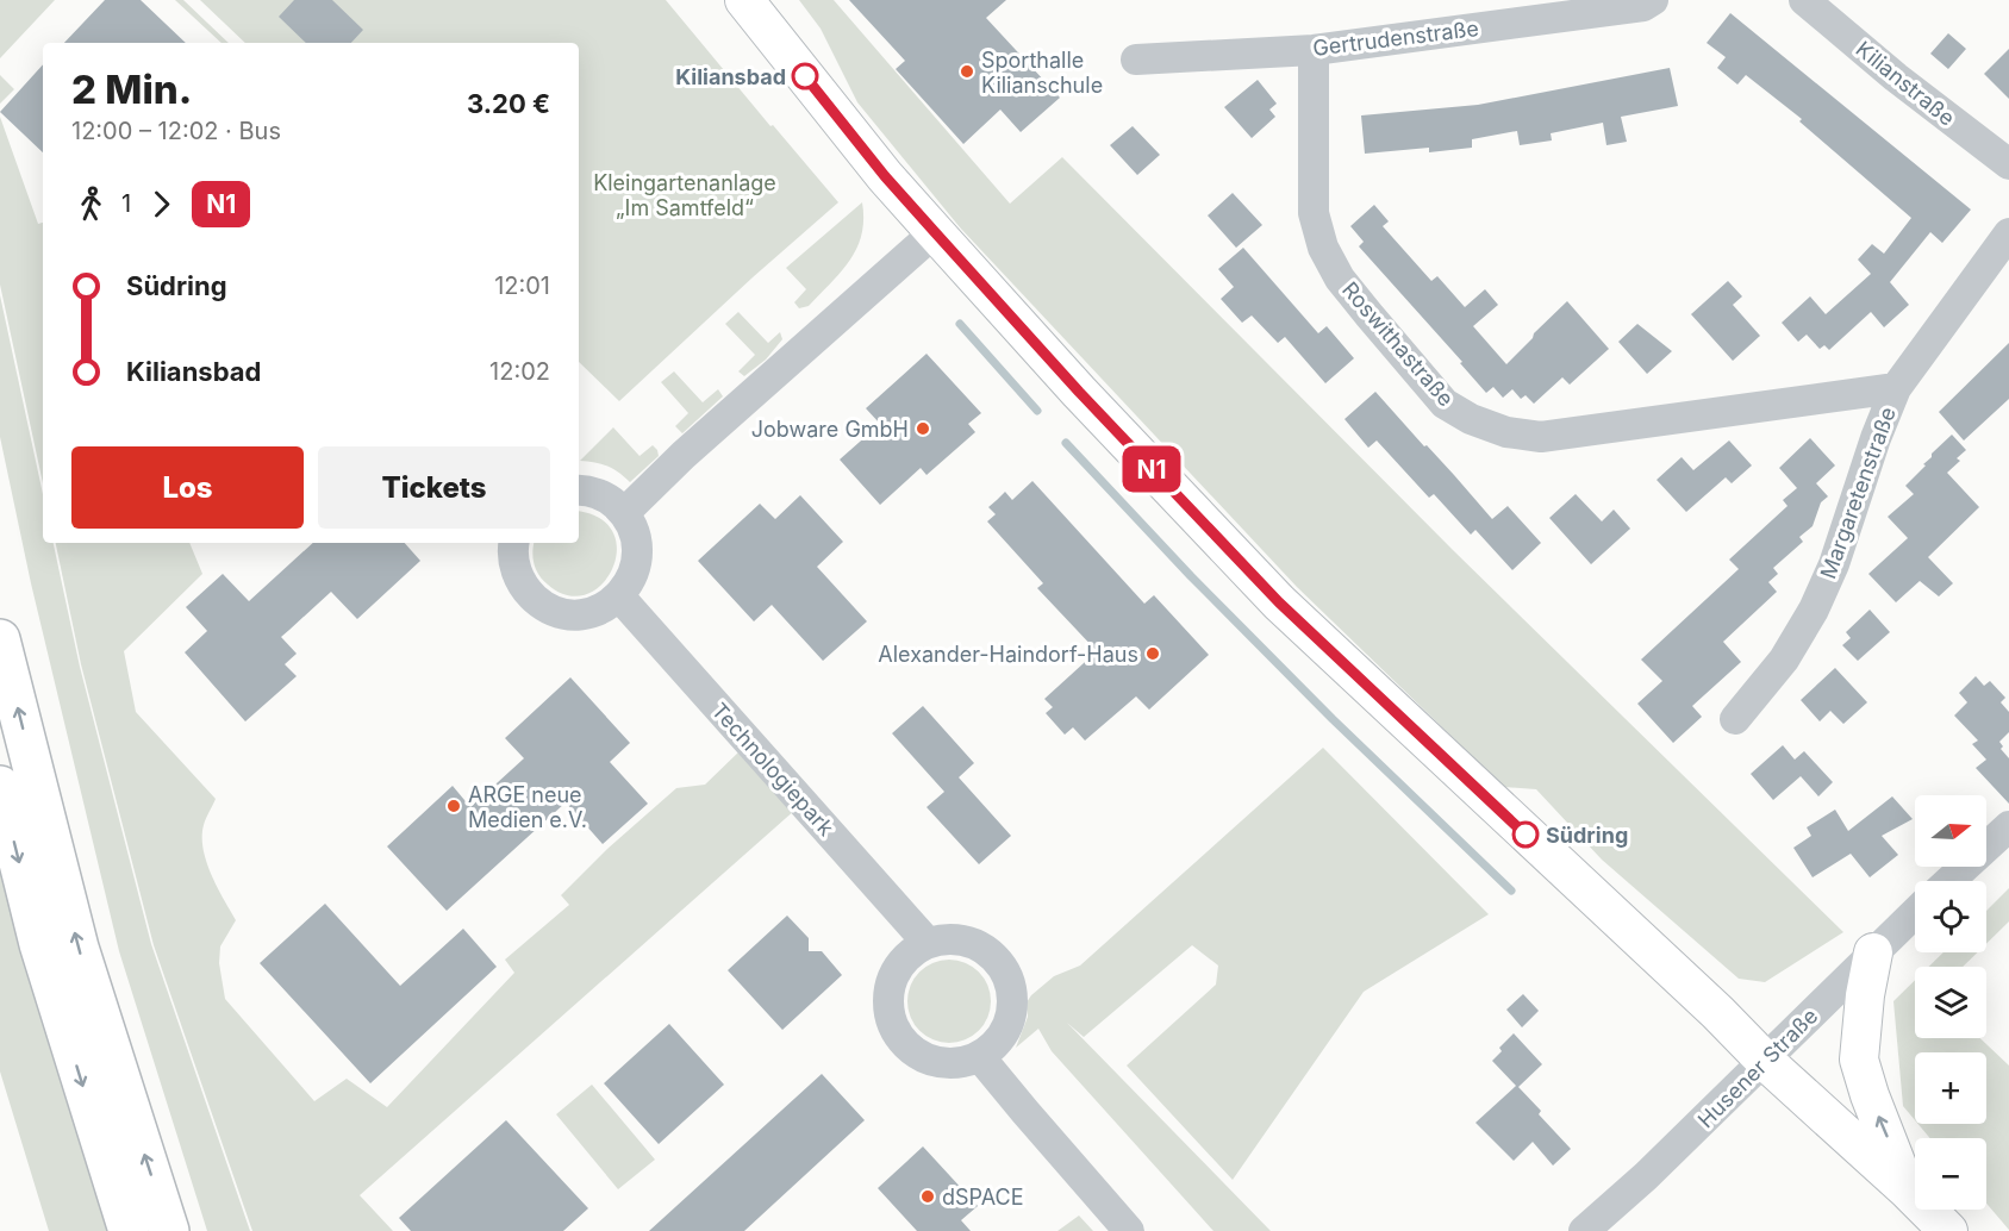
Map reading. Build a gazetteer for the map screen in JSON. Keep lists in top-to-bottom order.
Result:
{
  "streets": {
    "street": [
      "Gertrudenstraße",
      "Kilianstraße",
      "Roswithastraße",
      "Margaretenstraße",
      "Technologiepark",
      "Husener Straße"
    ]
  },
  "crossings": [
    ["Gertrudenstraße", "Roswithastraße"],
    ["Roswithastraße", "Margaretenstraße"]
  ],
  "parks": ["Kleingartenanlage „Im Samtfeld“"],
  "places": [
    "Sporthalle Kilianschule",
    "Kiliansbad",
    "Jobware GmbH",
    "Alexander-Haindorf-Haus",
    "ARGE neue Medien e.V.",
    "Südring",
    "dSPACE"
  ],
  "lines": ["bus line N1"],
  "north": "right",
  "page": {
    "on_map": "N1",
    "heading": ["2 Min.", "12:00 – 12:02 · Bus", "3.20 €"],
    "legs": ["1", "N1"],
    "list": [
      {
        "name": "Südring",
        "value": "12:01"
      },
      {
        "name": "Kiliansbad",
        "value": "12:02"
      }
    ],
    "buttons": ["Los", "Tickets"],
    "map_buttons": ["+", "−"]
  }
}
